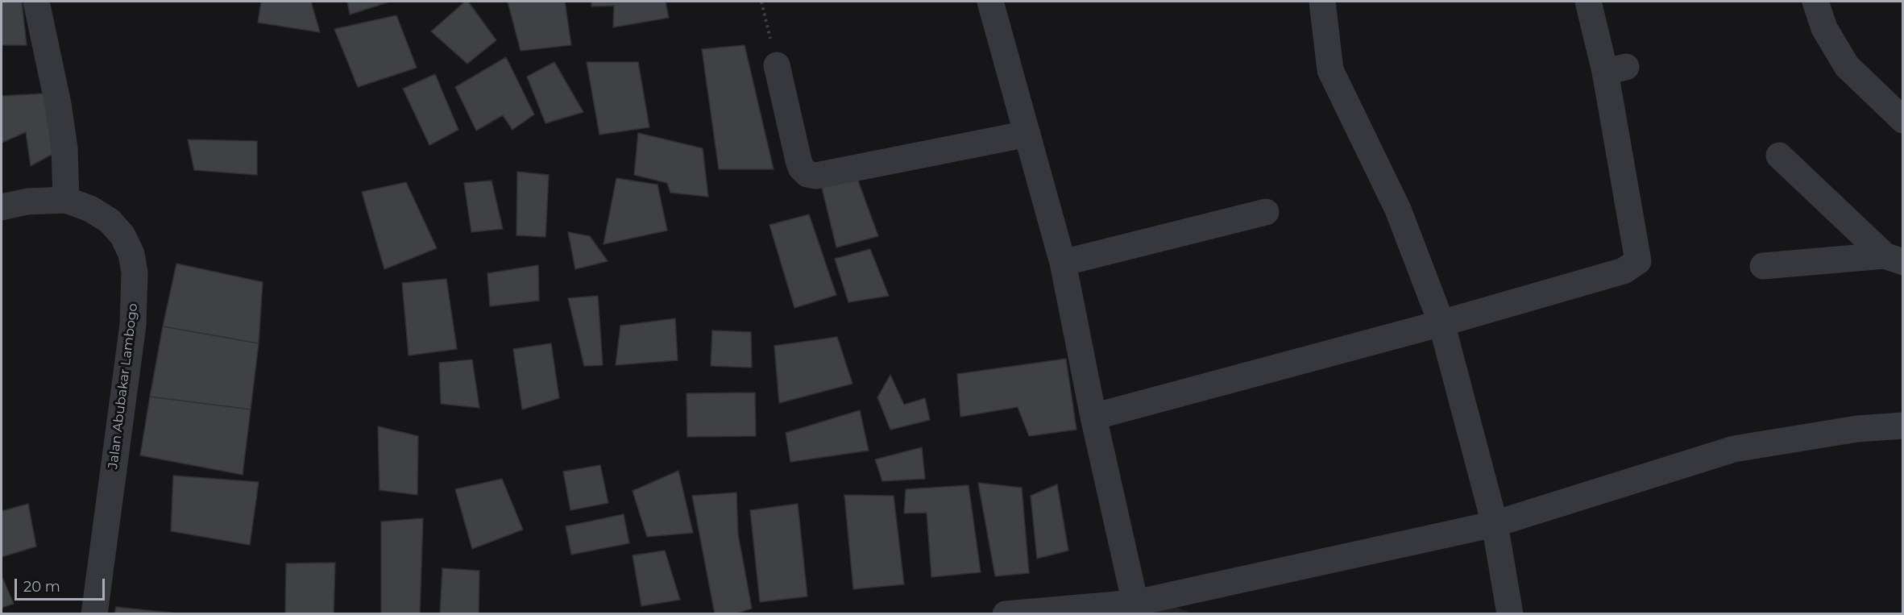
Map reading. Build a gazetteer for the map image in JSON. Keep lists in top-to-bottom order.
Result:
{
  "streets": {
    "street": ["Jalan Abubakar Lambogo"]
  },
  "scale_bar": "20 m"
}
